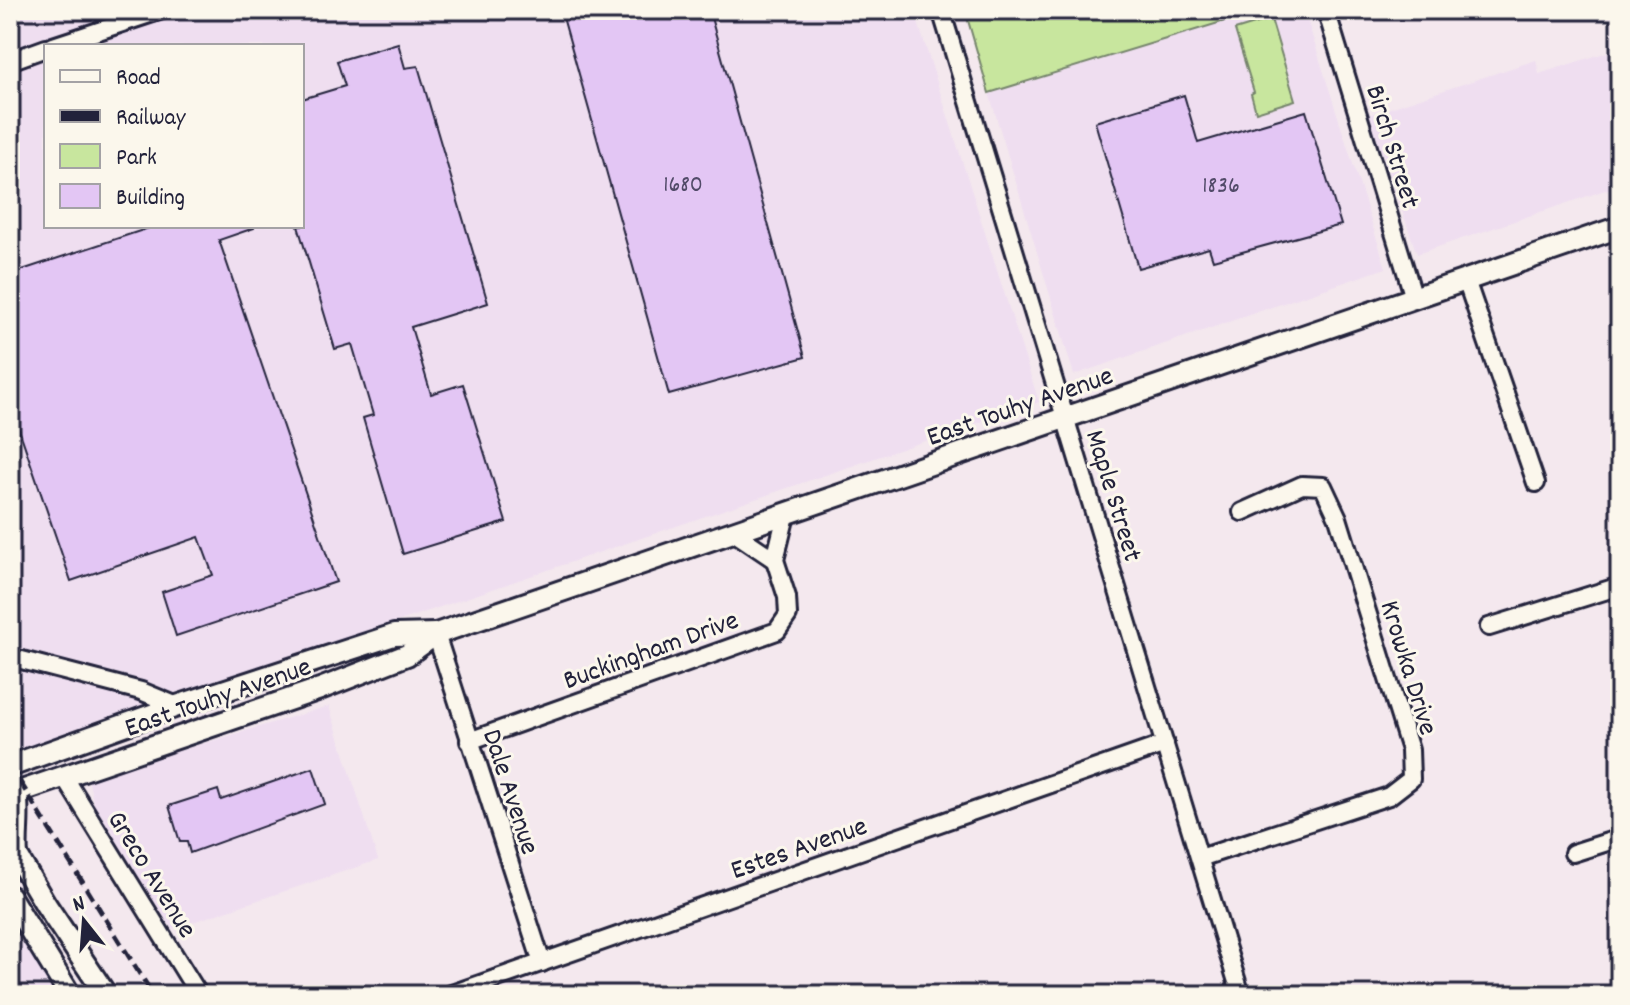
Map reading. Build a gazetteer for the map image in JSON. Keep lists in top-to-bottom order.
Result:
{
  "streets": {
    "main road": ["East Touhy Avenue"],
    "street": [
      "Birch Street",
      "Maple Street",
      "Buckingham Drive",
      "Krowka Drive",
      "Dale Avenue",
      "Estes Avenue",
      "Greco Avenue"
    ]
  },
  "crossings": [
    ["Birch Street", "East Touhy Avenue"],
    ["East Touhy Avenue", "Maple Street"],
    ["East Touhy Avenue", "Dale Avenue"],
    ["East Touhy Avenue", "Greco Avenue"],
    ["Maple Street", "Krowka Drive"],
    ["Maple Street", "Estes Avenue"],
    ["Buckingham Drive", "Dale Avenue"],
    ["Dale Avenue", "Estes Avenue"]
  ],
  "house_numbers": ["1680", "1836"],
  "legend": [
    "Road",
    "Railway",
    "Park",
    "Building"
  ],
  "north": "top"
}
